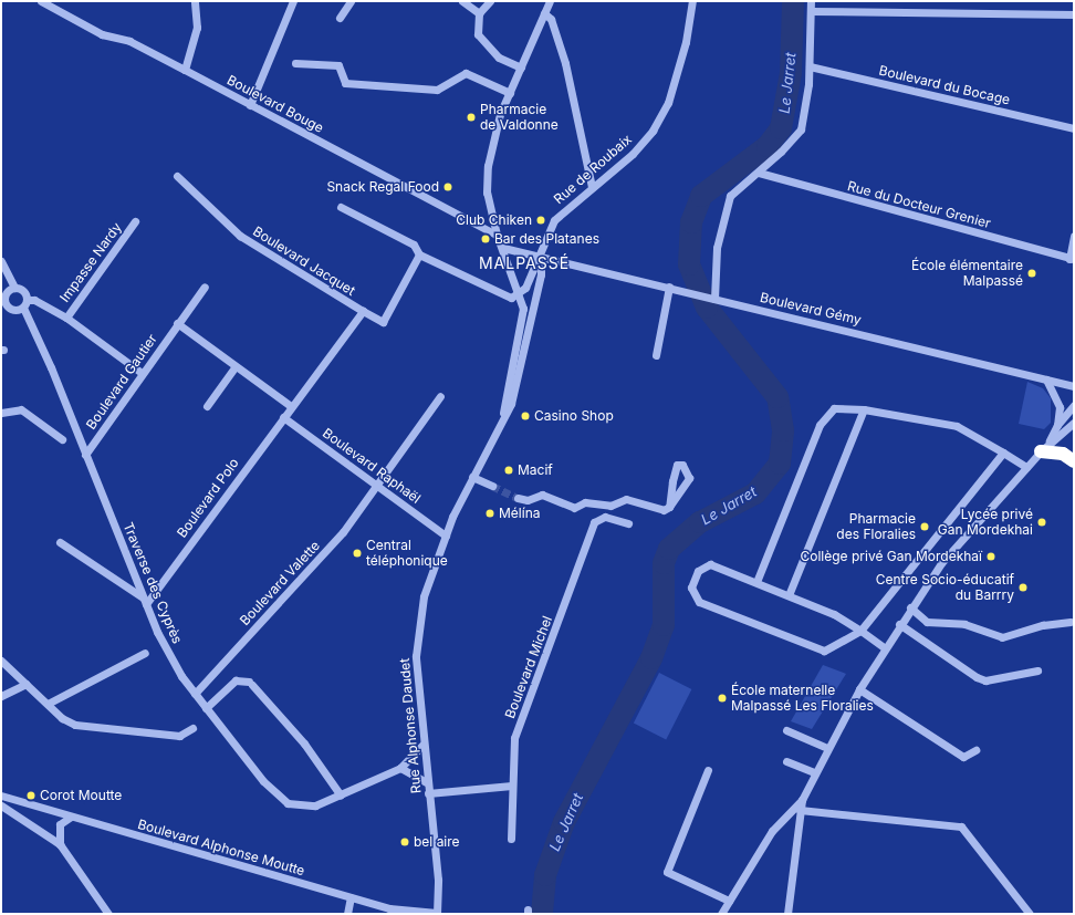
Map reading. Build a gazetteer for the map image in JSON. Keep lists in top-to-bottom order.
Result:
{
  "streets": {
    "street": [
      "Boulevard du Bocage",
      "Boulevard Bouge",
      "Rue de Roubaix",
      "Rue du Docteur Grenier",
      "Boulevard Jacquet",
      "Impasse Nardy",
      "Boulevard Gémy",
      "Boulevard Gautier",
      "Boulevard Raphaël",
      "Boulevard Polo",
      "Traverse des Cyprès",
      "Boulevard Valette",
      "Boulevard Michel",
      "Rue Alphonse Daudet",
      "Boulevard Alphonse Moutte"
    ]
  },
  "crossings": [
    ["Boulevard Bouge", "Rue Alphonse Daudet"],
    ["Rue de Roubaix", "Boulevard Gémy"],
    ["Rue de Roubaix", "Rue Alphonse Daudet"],
    ["Boulevard Jacquet", "Boulevard Polo"],
    ["Boulevard Gémy", "Rue Alphonse Daudet"],
    ["Boulevard Gautier", "Traverse des Cyprès"],
    ["Boulevard Raphaël", "Boulevard Polo"],
    ["Boulevard Raphaël", "Boulevard Valette"],
    ["Boulevard Raphaël", "Rue Alphonse Daudet"],
    ["Boulevard Polo", "Traverse des Cyprès"],
    ["Traverse des Cyprès", "Boulevard Valette"],
    ["Traverse des Cyprès", "Rue Alphonse Daudet"],
    ["Rue Alphonse Daudet", "Boulevard Alphonse Moutte"]
  ],
  "districts": ["MALPASSÉ"],
  "water": ["Le Jarret"],
  "places": [
    "Pharmacie de Valdonne",
    "Snack Regal Food",
    "Club Chiken",
    "Bar des Platanes",
    "École élémentaire Malpassé",
    "Casino Shop",
    "Macif",
    "Mélína",
    "Lycée privé Gan Mordekhai",
    "Pharmacie des Floralies",
    "Central téléphonique",
    "Collège privé Gan Mordekhaï",
    "Centre Socio-éducatif du Barrry",
    "École maternelle Malpassé Les Floralies",
    "Corot Moutte",
    "bel aire"
  ]
}
